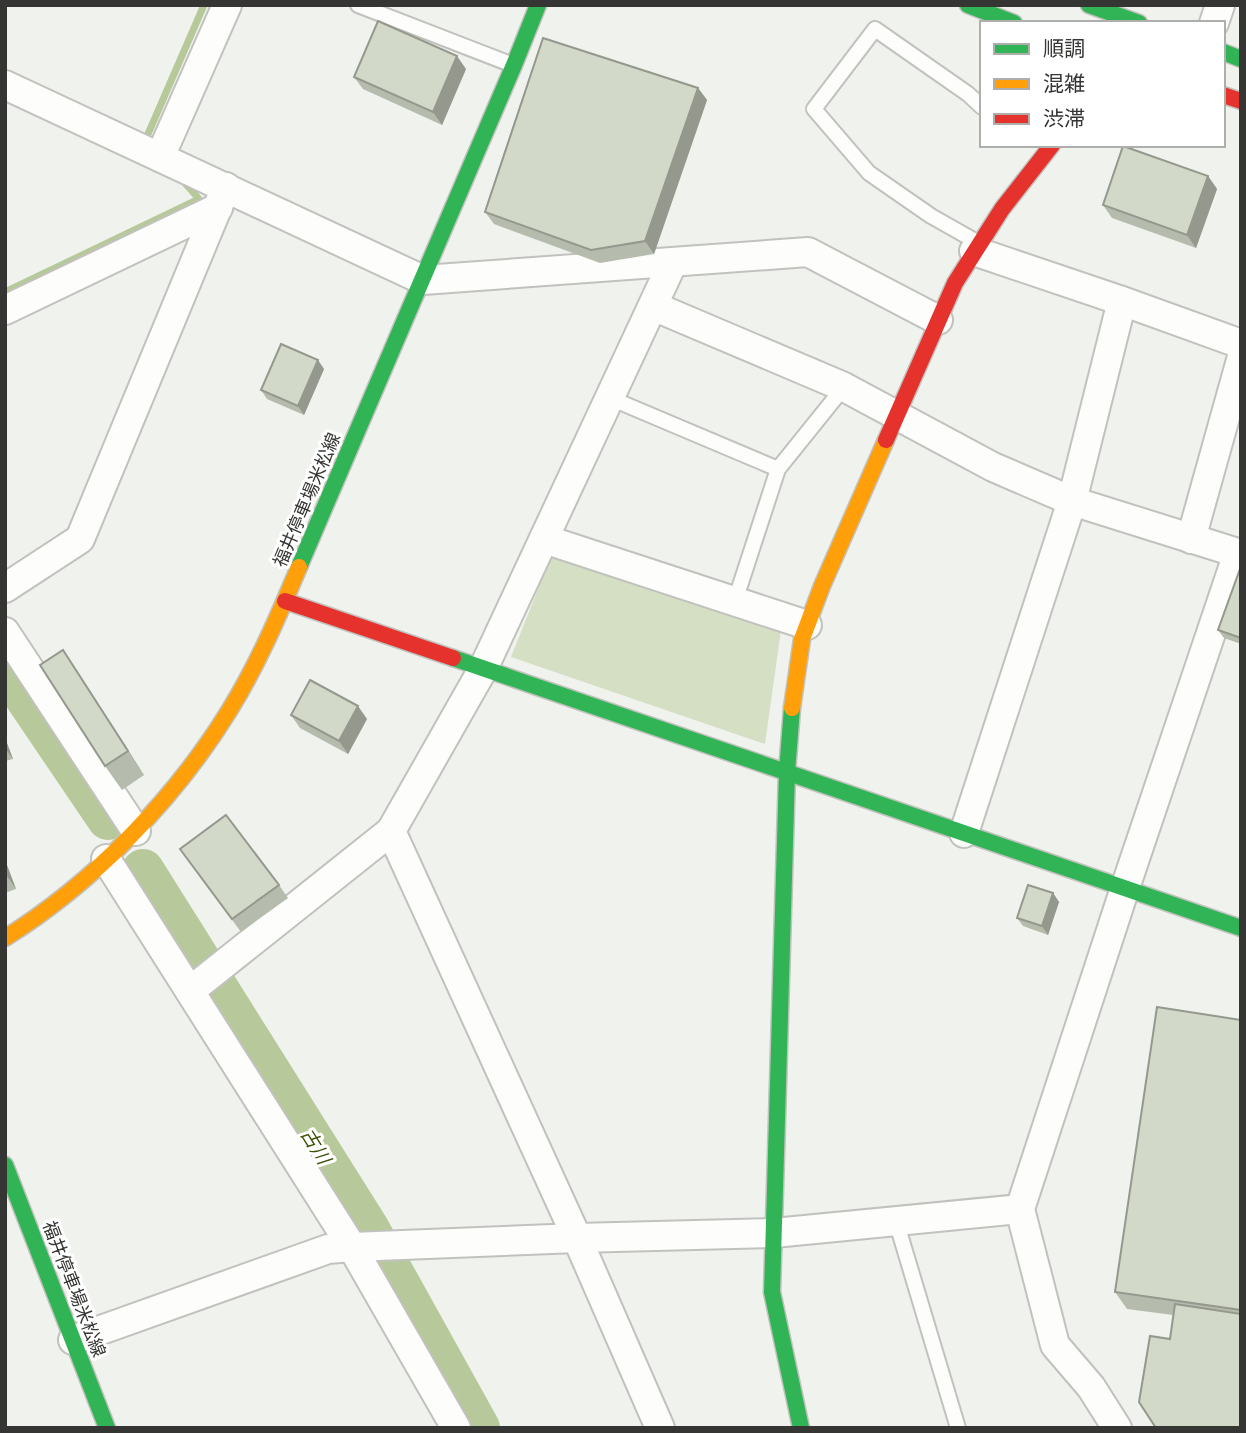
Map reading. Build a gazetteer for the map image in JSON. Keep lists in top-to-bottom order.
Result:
{
  "streets": {
    "main road": ["福井停車場米松線"]
  },
  "water": ["古川"],
  "legend": ["順調", "混雑", "渋滞"]
}
